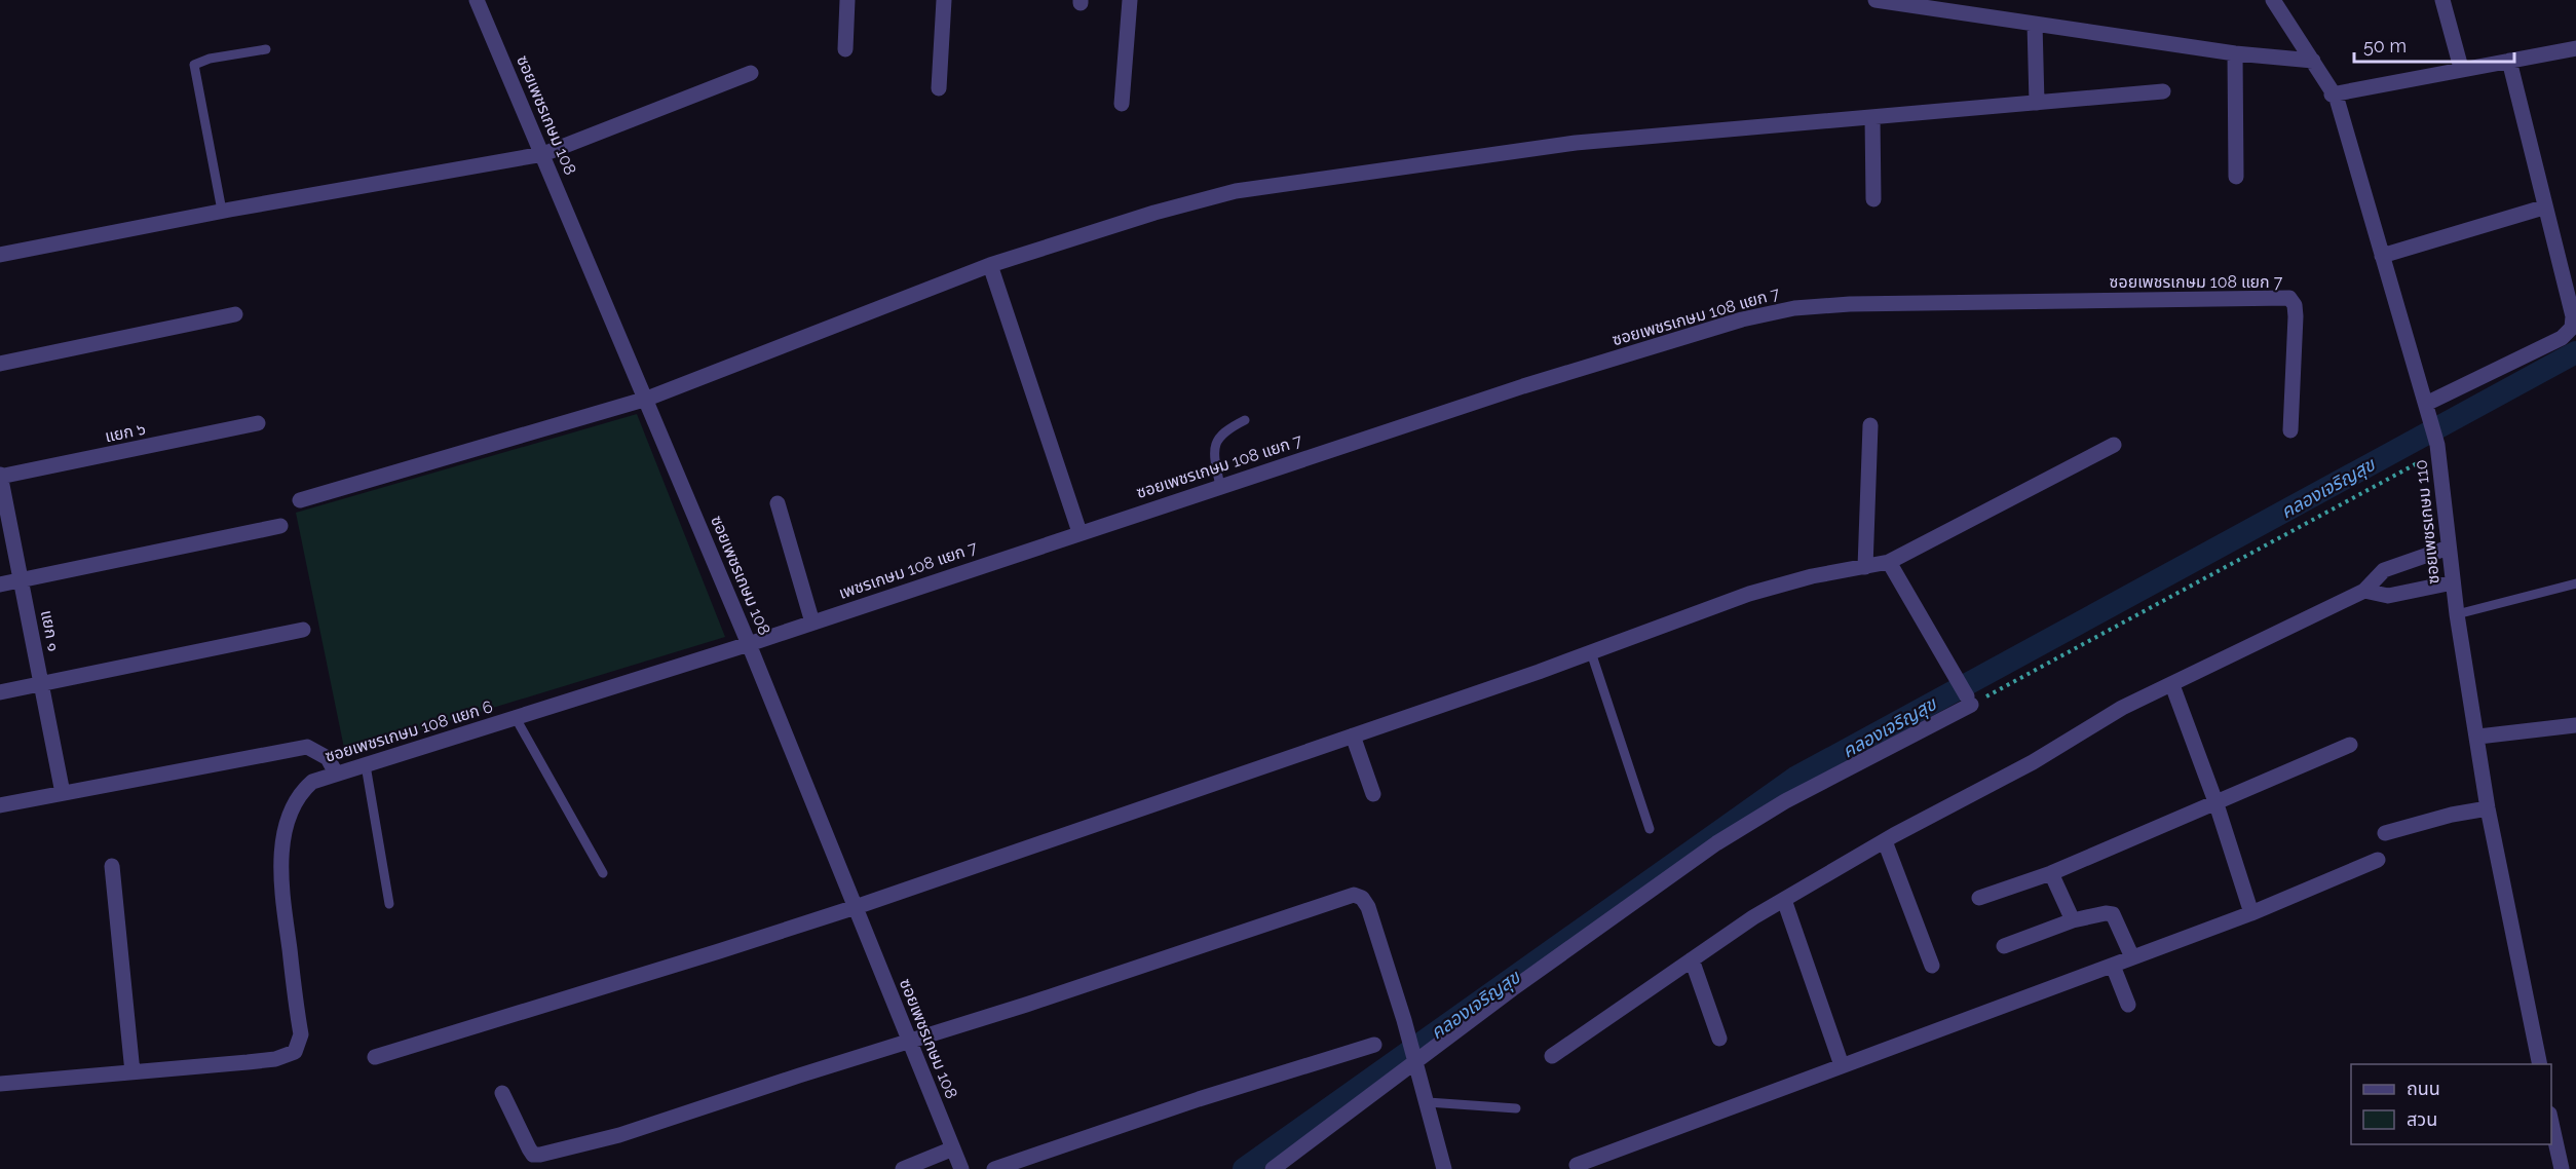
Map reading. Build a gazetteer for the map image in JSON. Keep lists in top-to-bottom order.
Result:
{
  "streets": {
    "street": [
      "ซอยเพชรเกษม 108",
      "ซอยเพชรเกษม 108 แยก 7",
      "แยก ๖",
      "ซอยเพชรเกษม 110",
      "เพชรเกษม 108 แยก 7",
      "แยก ๑",
      "ซอยเพชรเกษม 108 แยก 6"
    ]
  },
  "crossings": [
    ["ซอยเพชรเกษม 108", "เพชรเกษม 108 แยก 7"],
    ["ซอยเพชรเกษม 108", "ซอยเพชรเกษม 108 แยก 6"],
    ["ซอยเพชรเกษม 108 แยก 7", "เพชรเกษม 108 แยก 7"],
    ["แยก ๖", "แยก ๑"],
    ["เพชรเกษม 108 แยก 7", "ซอยเพชรเกษม 108 แยก 6"]
  ],
  "water": ["คลองเจริญสุข"],
  "legend": ["ถนน", "สวน"],
  "scale_bar": "50 m"
}
